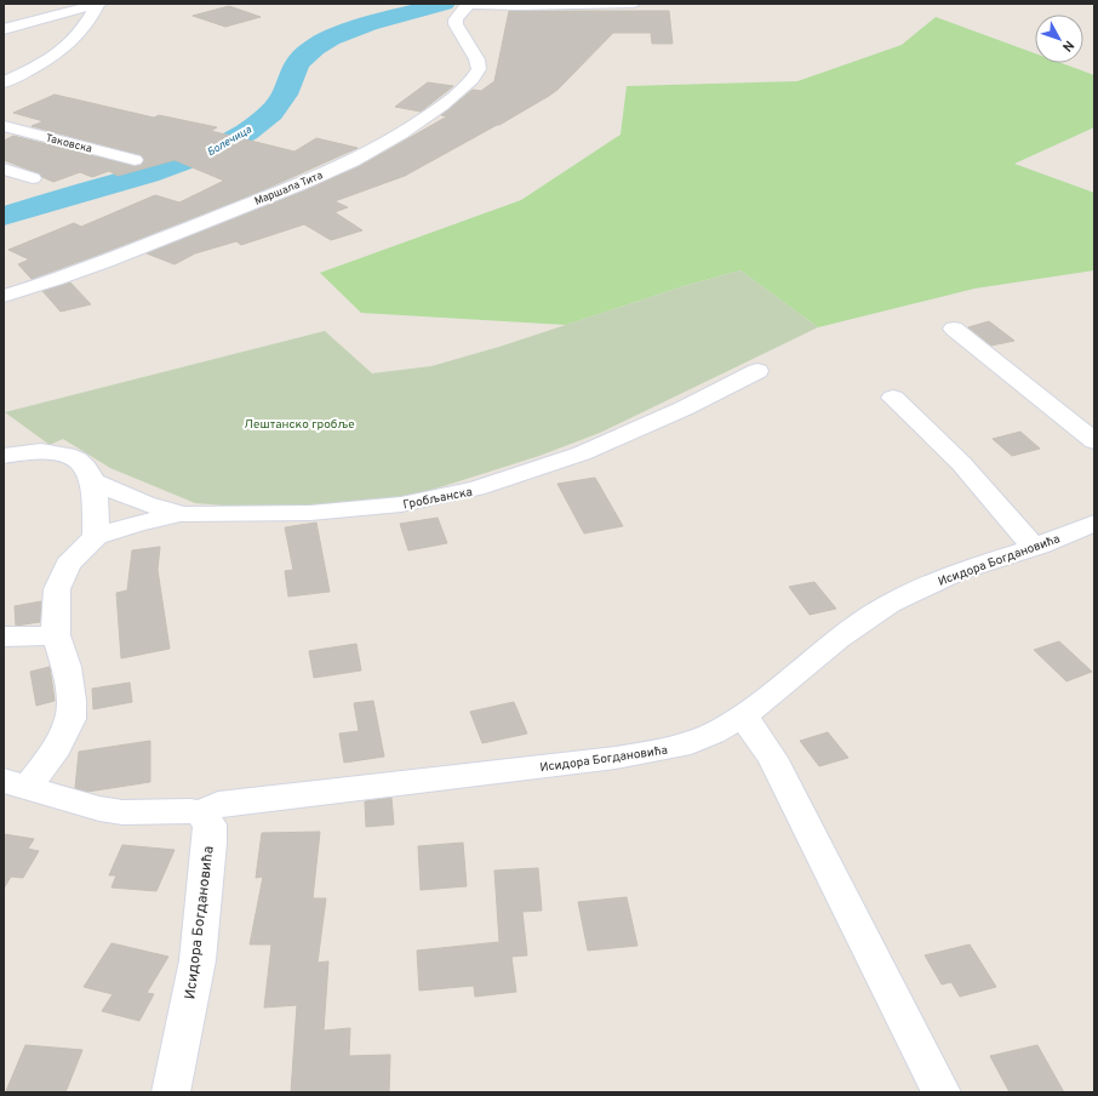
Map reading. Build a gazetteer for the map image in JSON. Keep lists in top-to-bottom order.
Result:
{
  "streets": {
    "street": [
      "Таковска",
      "Маршала Тита",
      "Гробљанска",
      "Исидора Богдановића"
    ]
  },
  "water": ["Болечица"],
  "parks": ["Лештанско гробље"],
  "north": "bottom right"
}
